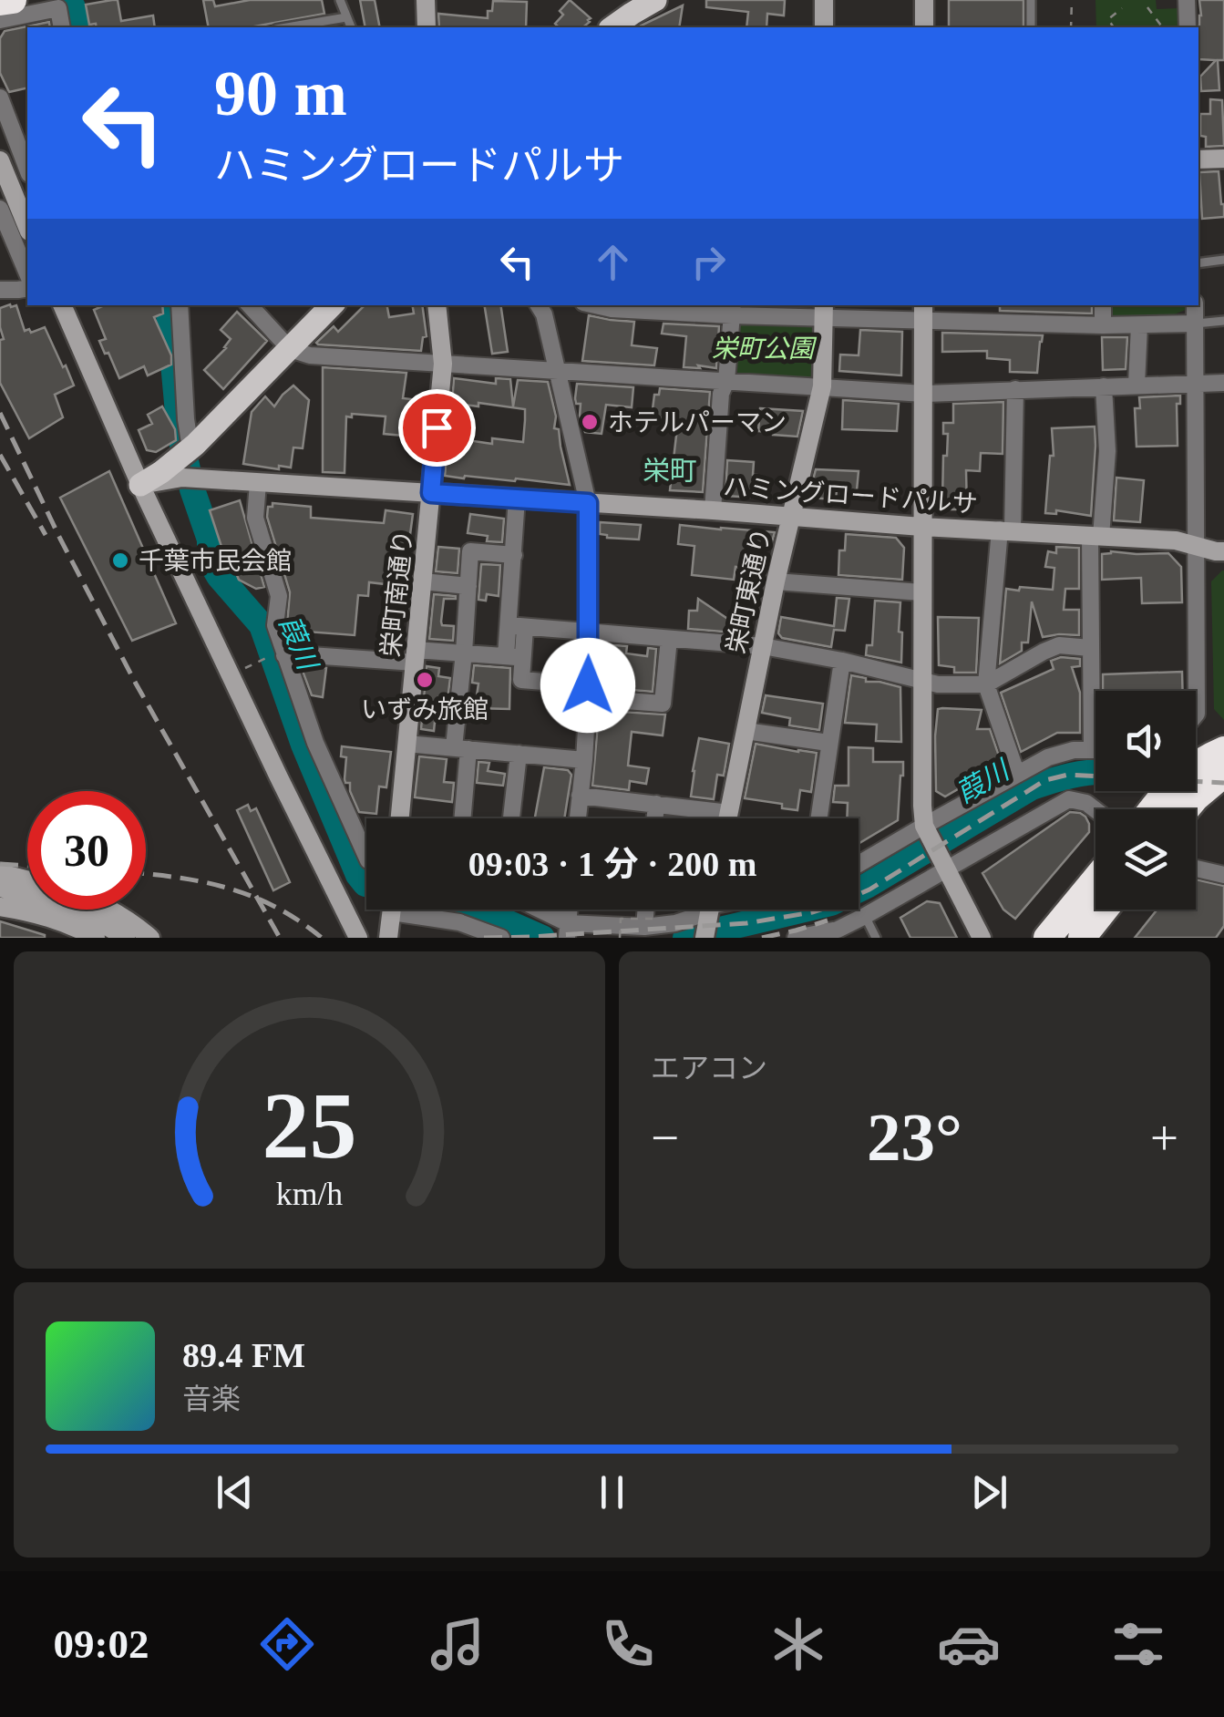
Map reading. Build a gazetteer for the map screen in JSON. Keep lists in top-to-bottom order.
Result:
{
  "streets": {
    "street": ["ハミングロードパルサ", "栄町東通り", "栄町南通り"]
  },
  "crossings": [
    ["ハミングロードパルサ", "栄町東通り"],
    ["ハミングロードパルサ", "栄町南通り"]
  ],
  "districts": ["栄町"],
  "water": ["葭川"],
  "parks": ["栄町公園"],
  "places": ["ホテルパーマン", "千葉市民会館", "いずみ旅館"],
  "page": {
    "turn": ["90 m", "ハミングロードパルサ"],
    "limit": "30",
    "trip": "09:03 · 1 分 · 200 m",
    "tile": "エアコン",
    "heat": ["−", "23°", "+"],
    "song": ["89.4 FM", "音楽"],
    "tabs": "09:02",
    "gauge": ["25", "km/h"]
  }
}
